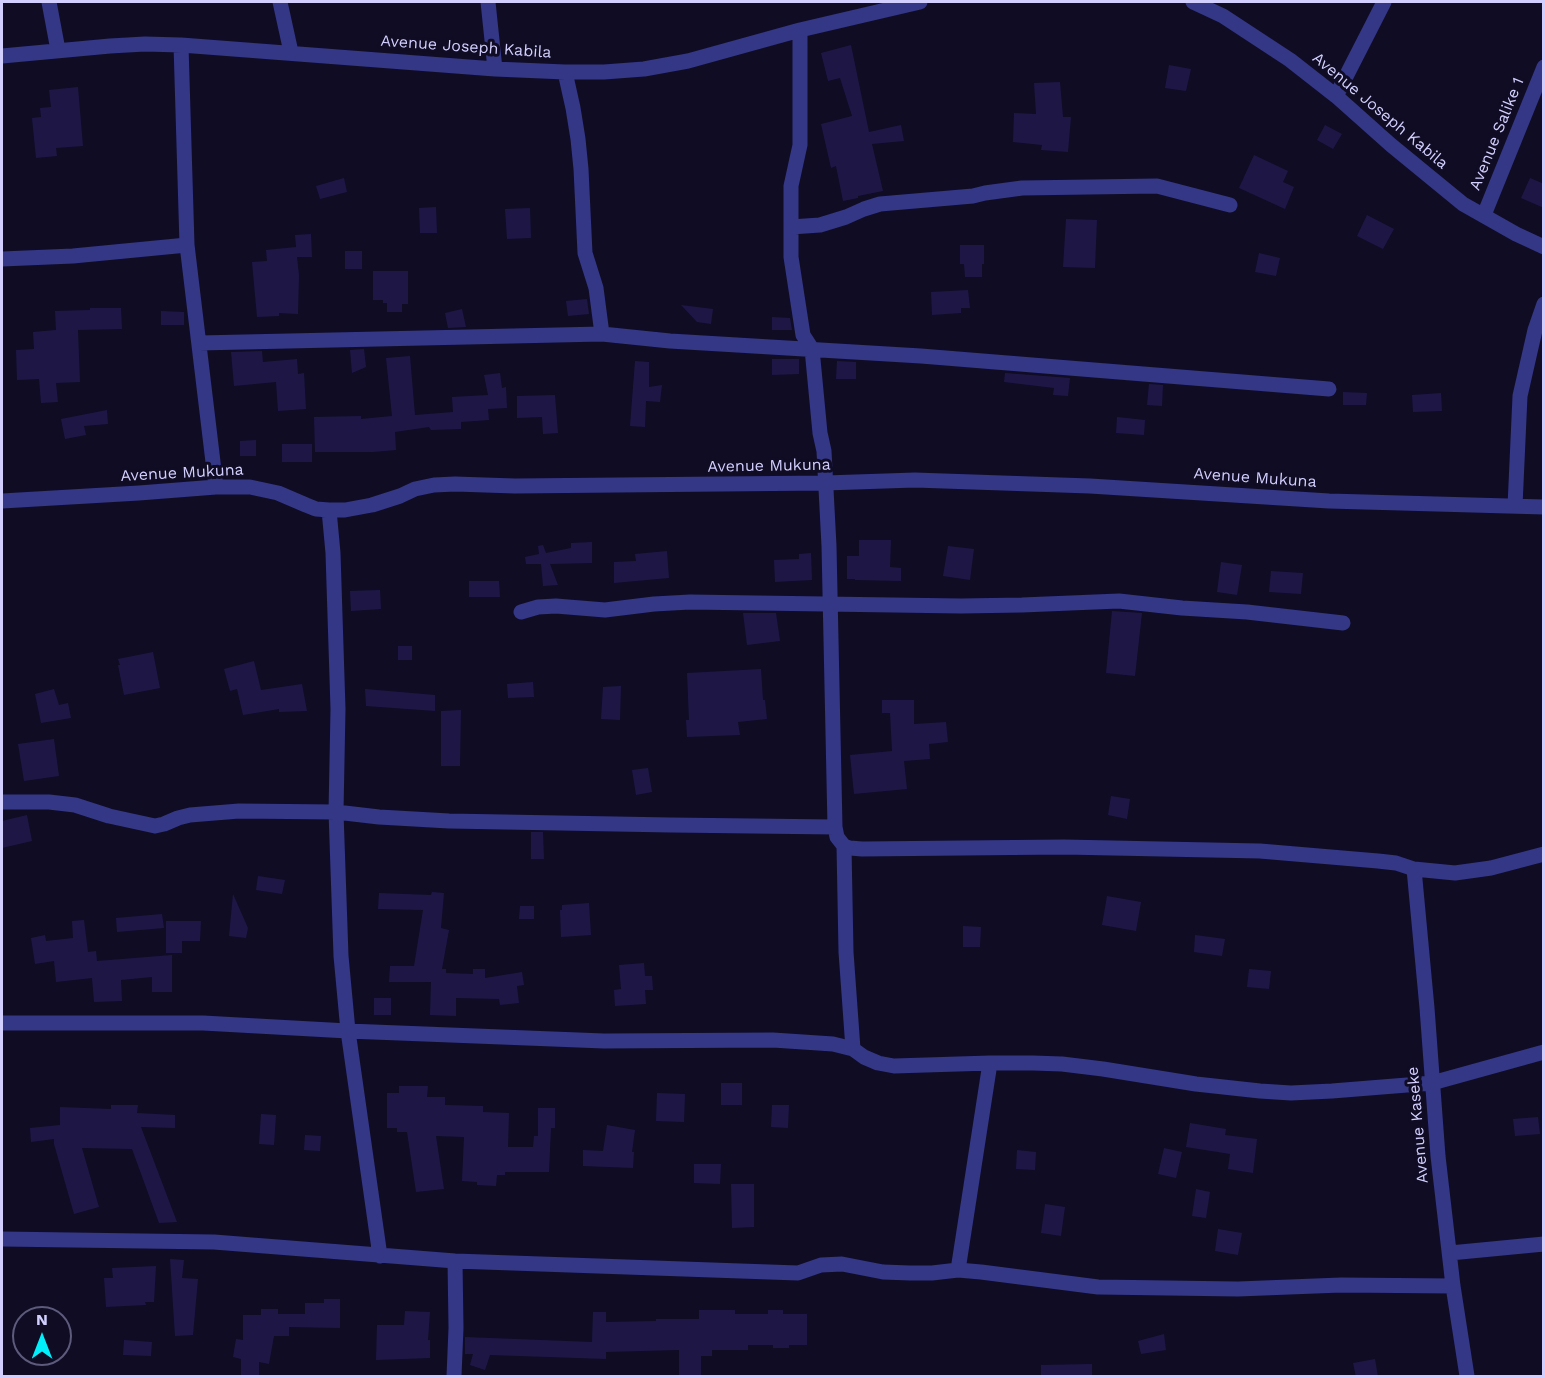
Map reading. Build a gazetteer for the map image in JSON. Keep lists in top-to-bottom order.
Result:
{
  "streets": {
    "street": [
      "Avenue Joseph Kabila",
      "Avenue Salike 1",
      "Avenue Mukuna",
      "Avenue Kaseke"
    ]
  },
  "crossings": [
    ["Avenue Joseph Kabila", "Avenue Salike 1"]
  ],
  "north": "top"
}
